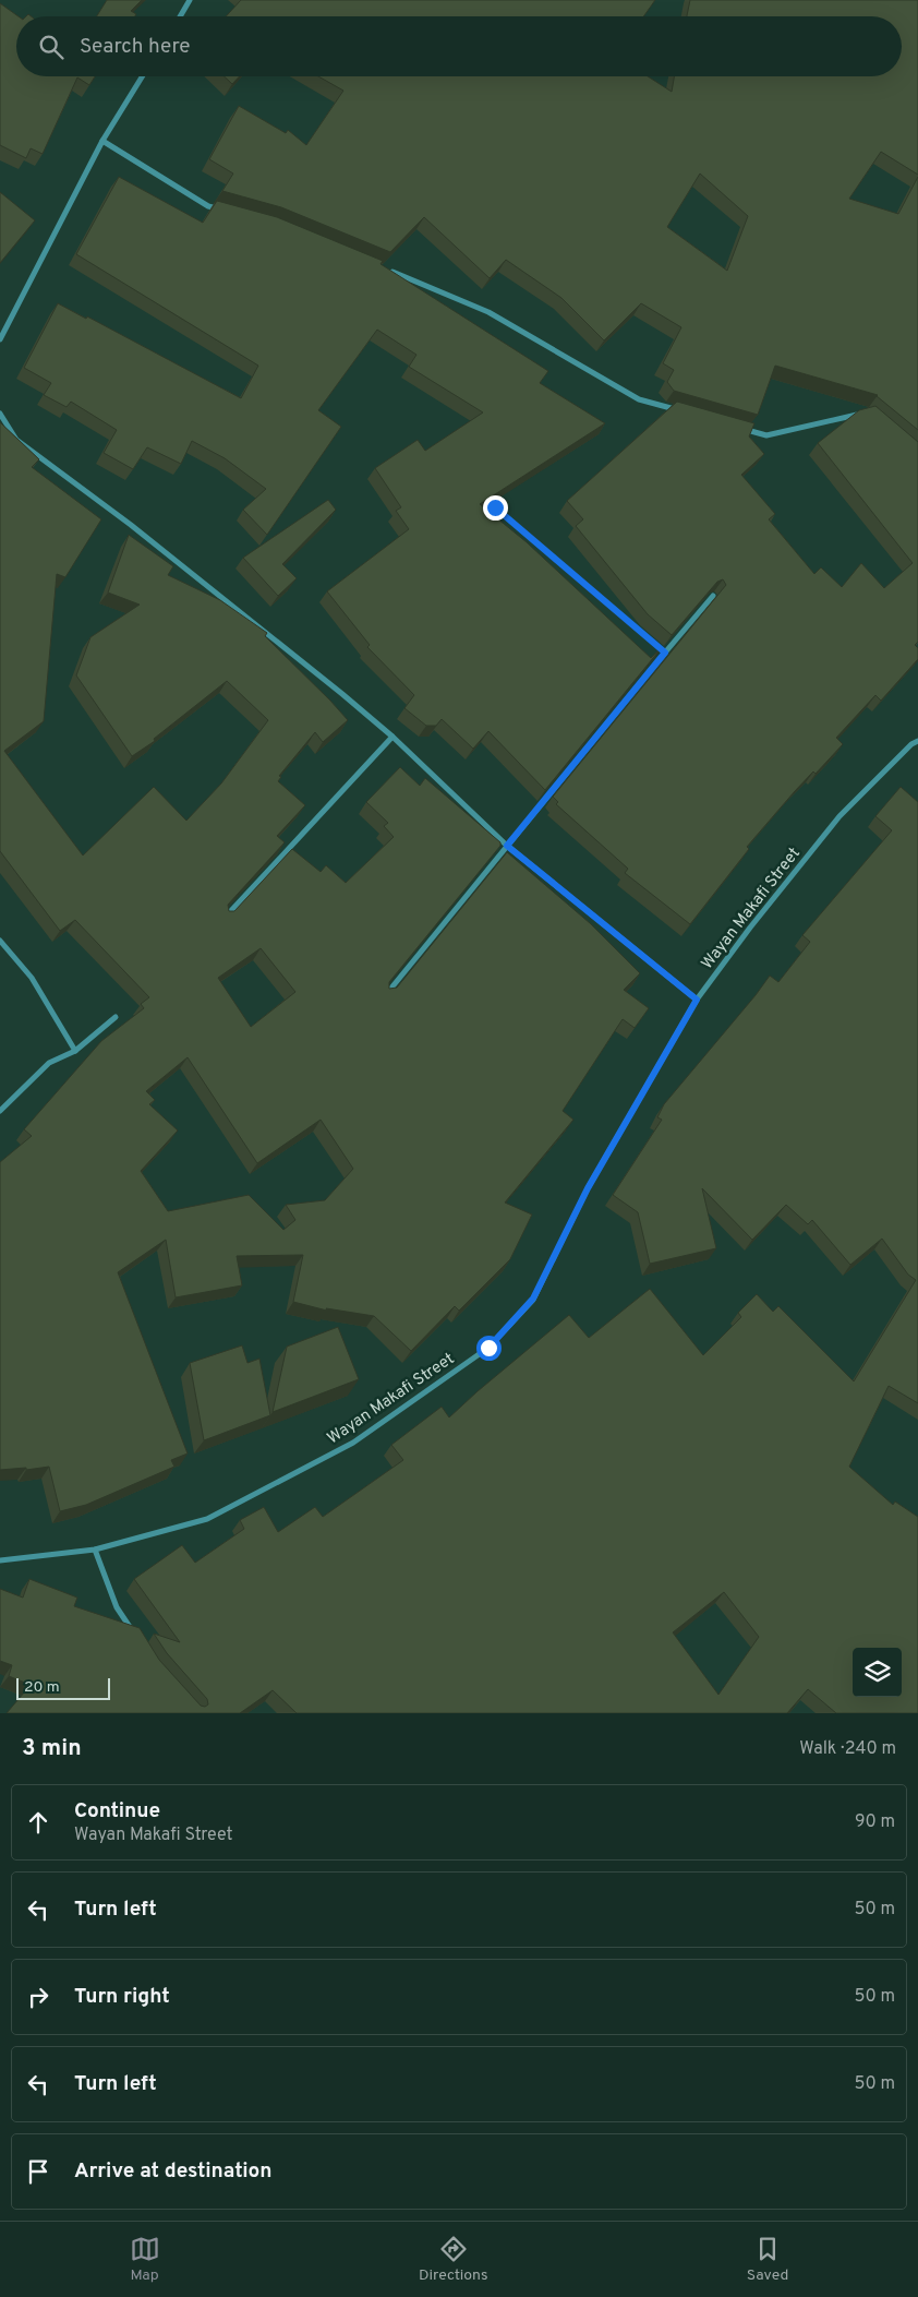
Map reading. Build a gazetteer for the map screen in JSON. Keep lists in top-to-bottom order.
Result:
{
  "streets": {
    "street": ["Wayan Makafi Street"]
  },
  "scale_bar": "20 m",
  "page": {
    "search": "Search here",
    "scale": "20 m",
    "heading": ["3 min", "Walk · 240 m"],
    "list": [
      ["Continue", "Wayan Makafi Street", "90 m"],
      ["Turn left", "50 m"],
      ["Turn right", "50 m"],
      ["Turn left", "50 m"],
      "Arrive at destination"
    ],
    "nav": ["Map", "Directions", "Saved"]
  }
}
